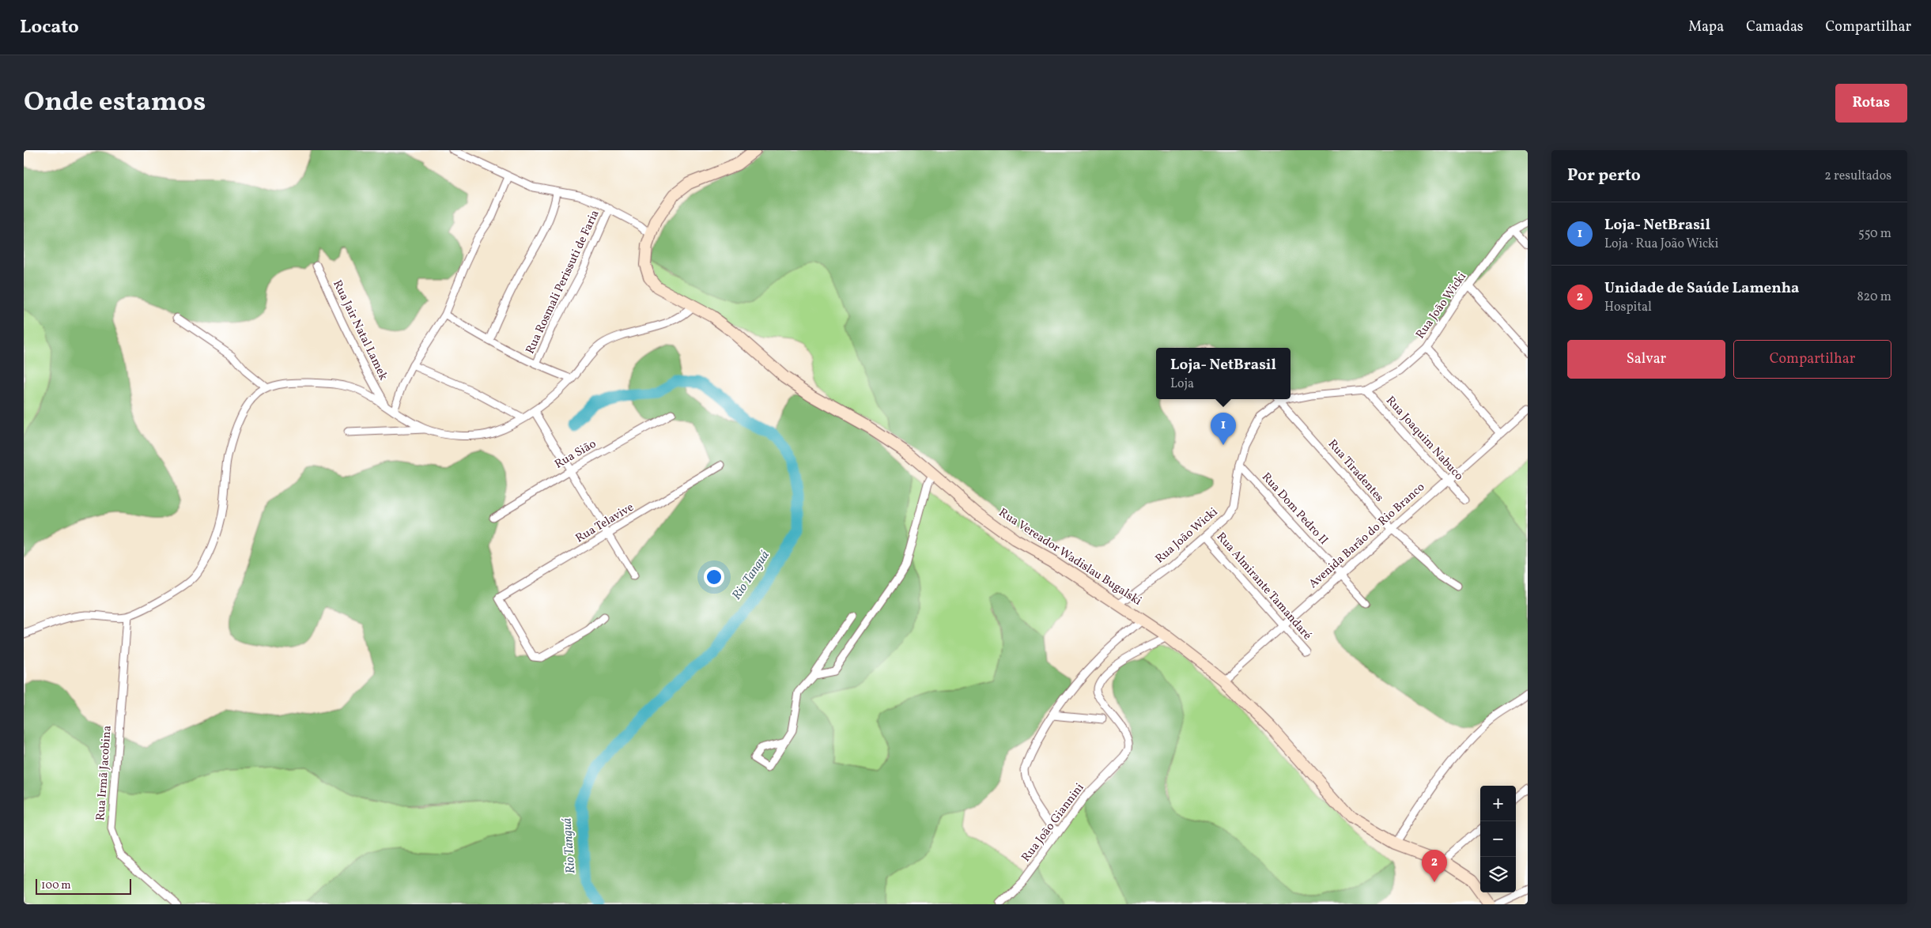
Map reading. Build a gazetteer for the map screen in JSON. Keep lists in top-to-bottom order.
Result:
{
  "streets": {
    "main road": ["Rua Vereador Wadislau Bugalski"],
    "street": [
      "Rua Rosmali Perissuti de Faria",
      "Rua João Wicki",
      "Rua Jair Natal Lamek",
      "Rua Joaquim Nabuco",
      "Rua Sião",
      "Rua Tiradentes",
      "Rua Dom Pedro II",
      "Rua Telavive",
      "Avenida Barão do Rio Branco",
      "Rua Almirante Tamandaré",
      "Rua Irmã Jacobina",
      "Rua João Giannini"
    ]
  },
  "crossings": [
    ["Rua João Wicki", "Rua Joaquim Nabuco"],
    ["Rua João Wicki", "Rua Tiradentes"],
    ["Rua João Wicki", "Rua Dom Pedro II"],
    ["Rua João Wicki", "Rua Vereador Wadislau Bugalski"],
    ["Rua João Wicki", "Rua Almirante Tamandaré"],
    ["Rua Joaquim Nabuco", "Avenida Barão do Rio Branco"],
    ["Rua Tiradentes", "Avenida Barão do Rio Branco"],
    ["Rua Dom Pedro II", "Avenida Barão do Rio Branco"],
    ["Avenida Barão do Rio Branco", "Rua Vereador Wadislau Bugalski"],
    ["Avenida Barão do Rio Branco", "Rua Almirante Tamandaré"],
    ["Rua Vereador Wadislau Bugalski", "Rua João Giannini"]
  ],
  "water": ["Rio Tanguá"],
  "scale_bar": "100 m",
  "page": {
    "header": "Locato",
    "nav": ["Mapa", "Camadas", "Compartilhar"],
    "title": "Onde estamos",
    "buttons": [
      "Rotas",
      ["Salvar", "Compartilhar"]
    ],
    "heading": ["Por perto", "2 resultados"],
    "list": [
      {
        "mark": "1",
        "name": "Loja- NetBrasil",
        "note": "Loja · Rua João Wicki",
        "value": "550 m"
      },
      {
        "mark": "2",
        "name": "Unidade de Saúde Lamenha",
        "note": "Hospital",
        "value": "820 m"
      }
    ],
    "popup": ["Loja- NetBrasil", "Loja"],
    "pins": ["1", "2"],
    "map_buttons": ["+", "−"],
    "scale": "100 m"
  }
}
